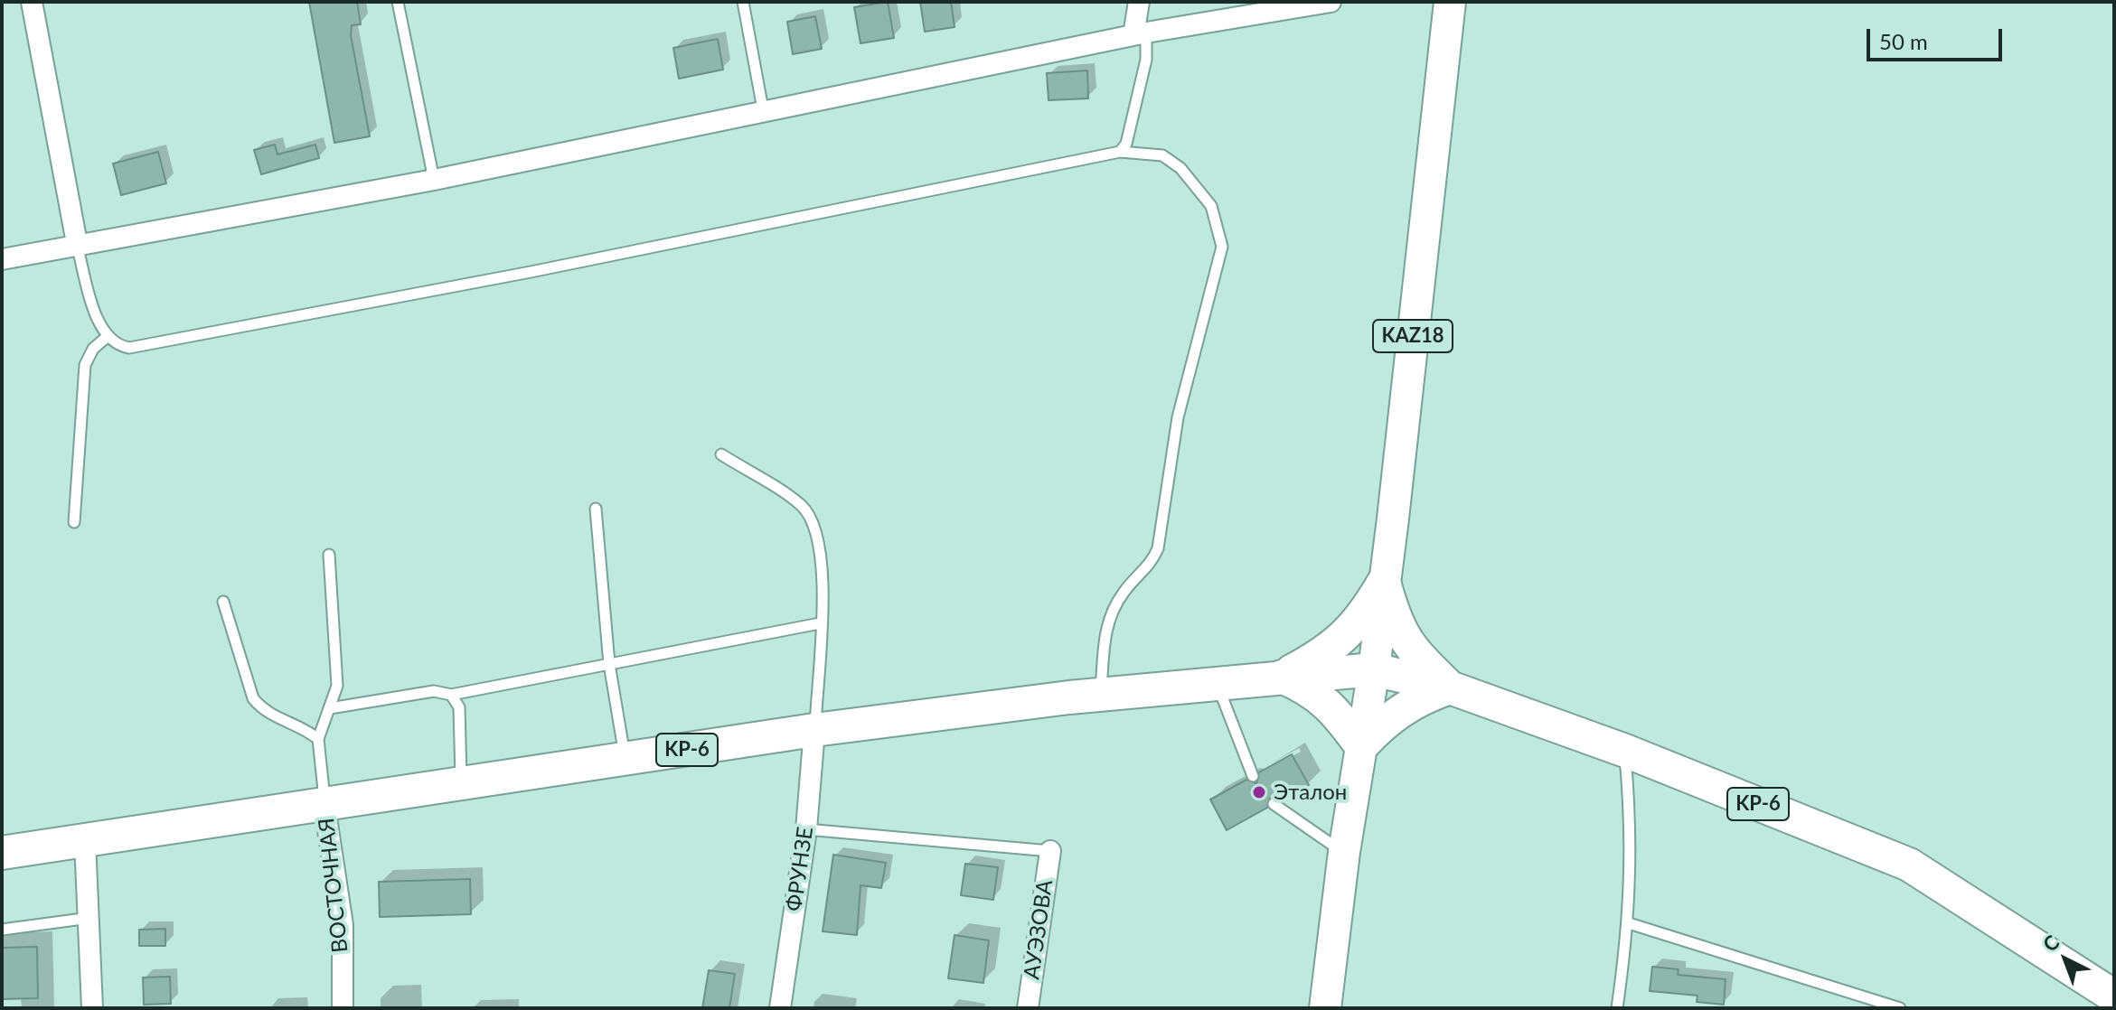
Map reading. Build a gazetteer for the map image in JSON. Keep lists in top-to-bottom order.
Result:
{
  "streets": {
    "highway": ["KP-6"],
    "main road": ["KAZ18"],
    "street": ["ФРУНЗЕ", "ВОСТОЧНАЯ", "АУЭЗОВА"]
  },
  "crossings": [
    ["KAZ18", "KP-6"],
    ["KP-6", "ФРУНЗЕ"],
    ["KP-6", "ВОСТОЧНАЯ"]
  ],
  "places": ["Эталон"],
  "scale_bar": "50 m",
  "north": "top left"
}
